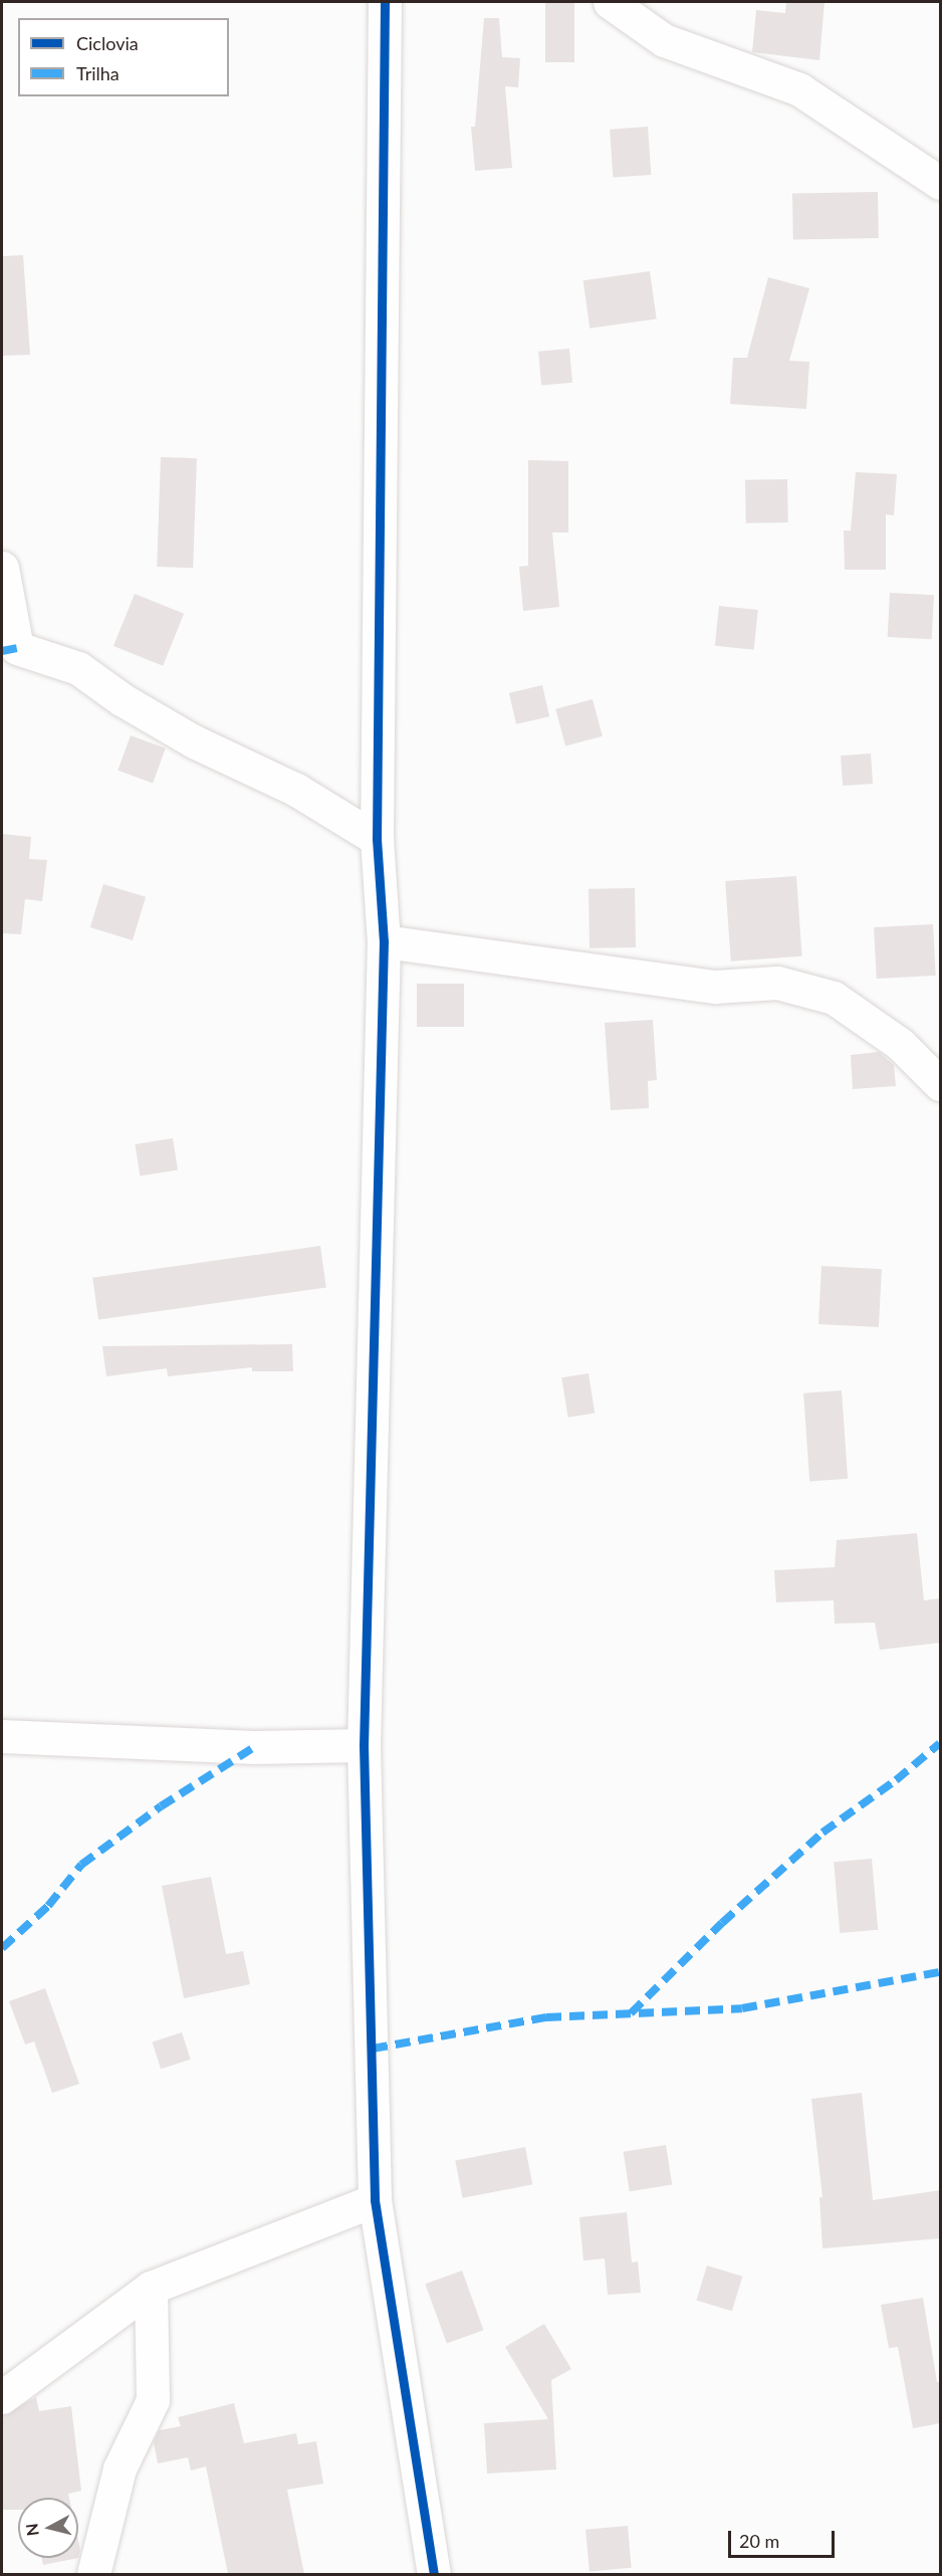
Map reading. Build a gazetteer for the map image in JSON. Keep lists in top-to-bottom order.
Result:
{
  "legend": ["Ciclovia", "Trilha"],
  "scale_bar": "20 m",
  "north": "left"
}
